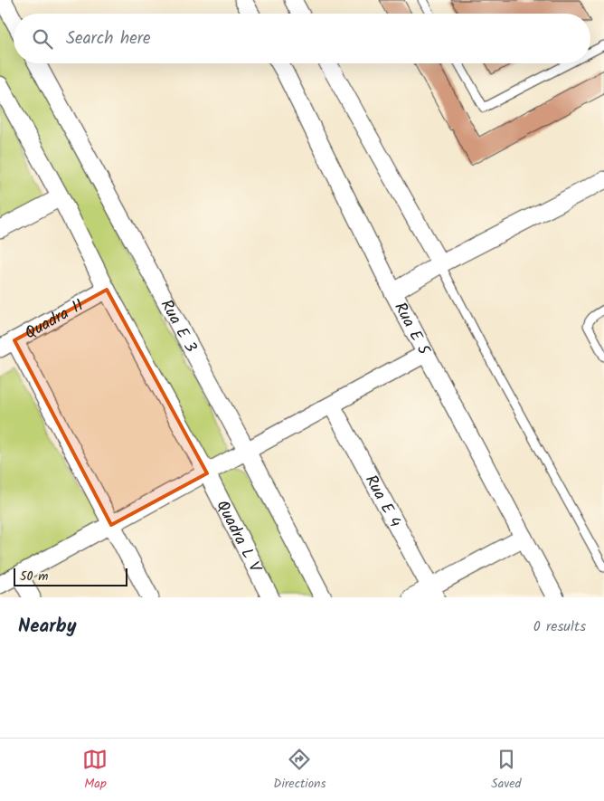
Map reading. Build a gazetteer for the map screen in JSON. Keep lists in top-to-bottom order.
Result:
{
  "streets": {
    "street": [
      "Quadra 11",
      "Rua E 3",
      "Rua E 5",
      "Rua E 4",
      "Quadra L V"
    ]
  },
  "crossings": [
    ["Quadra 11", "Quadra L V"]
  ],
  "scale_bar": "50 m",
  "page": {
    "search": "Search here",
    "scale": "50 m",
    "heading": ["Nearby", "0 results"],
    "nav": ["Map", "Directions", "Saved"]
  }
}
